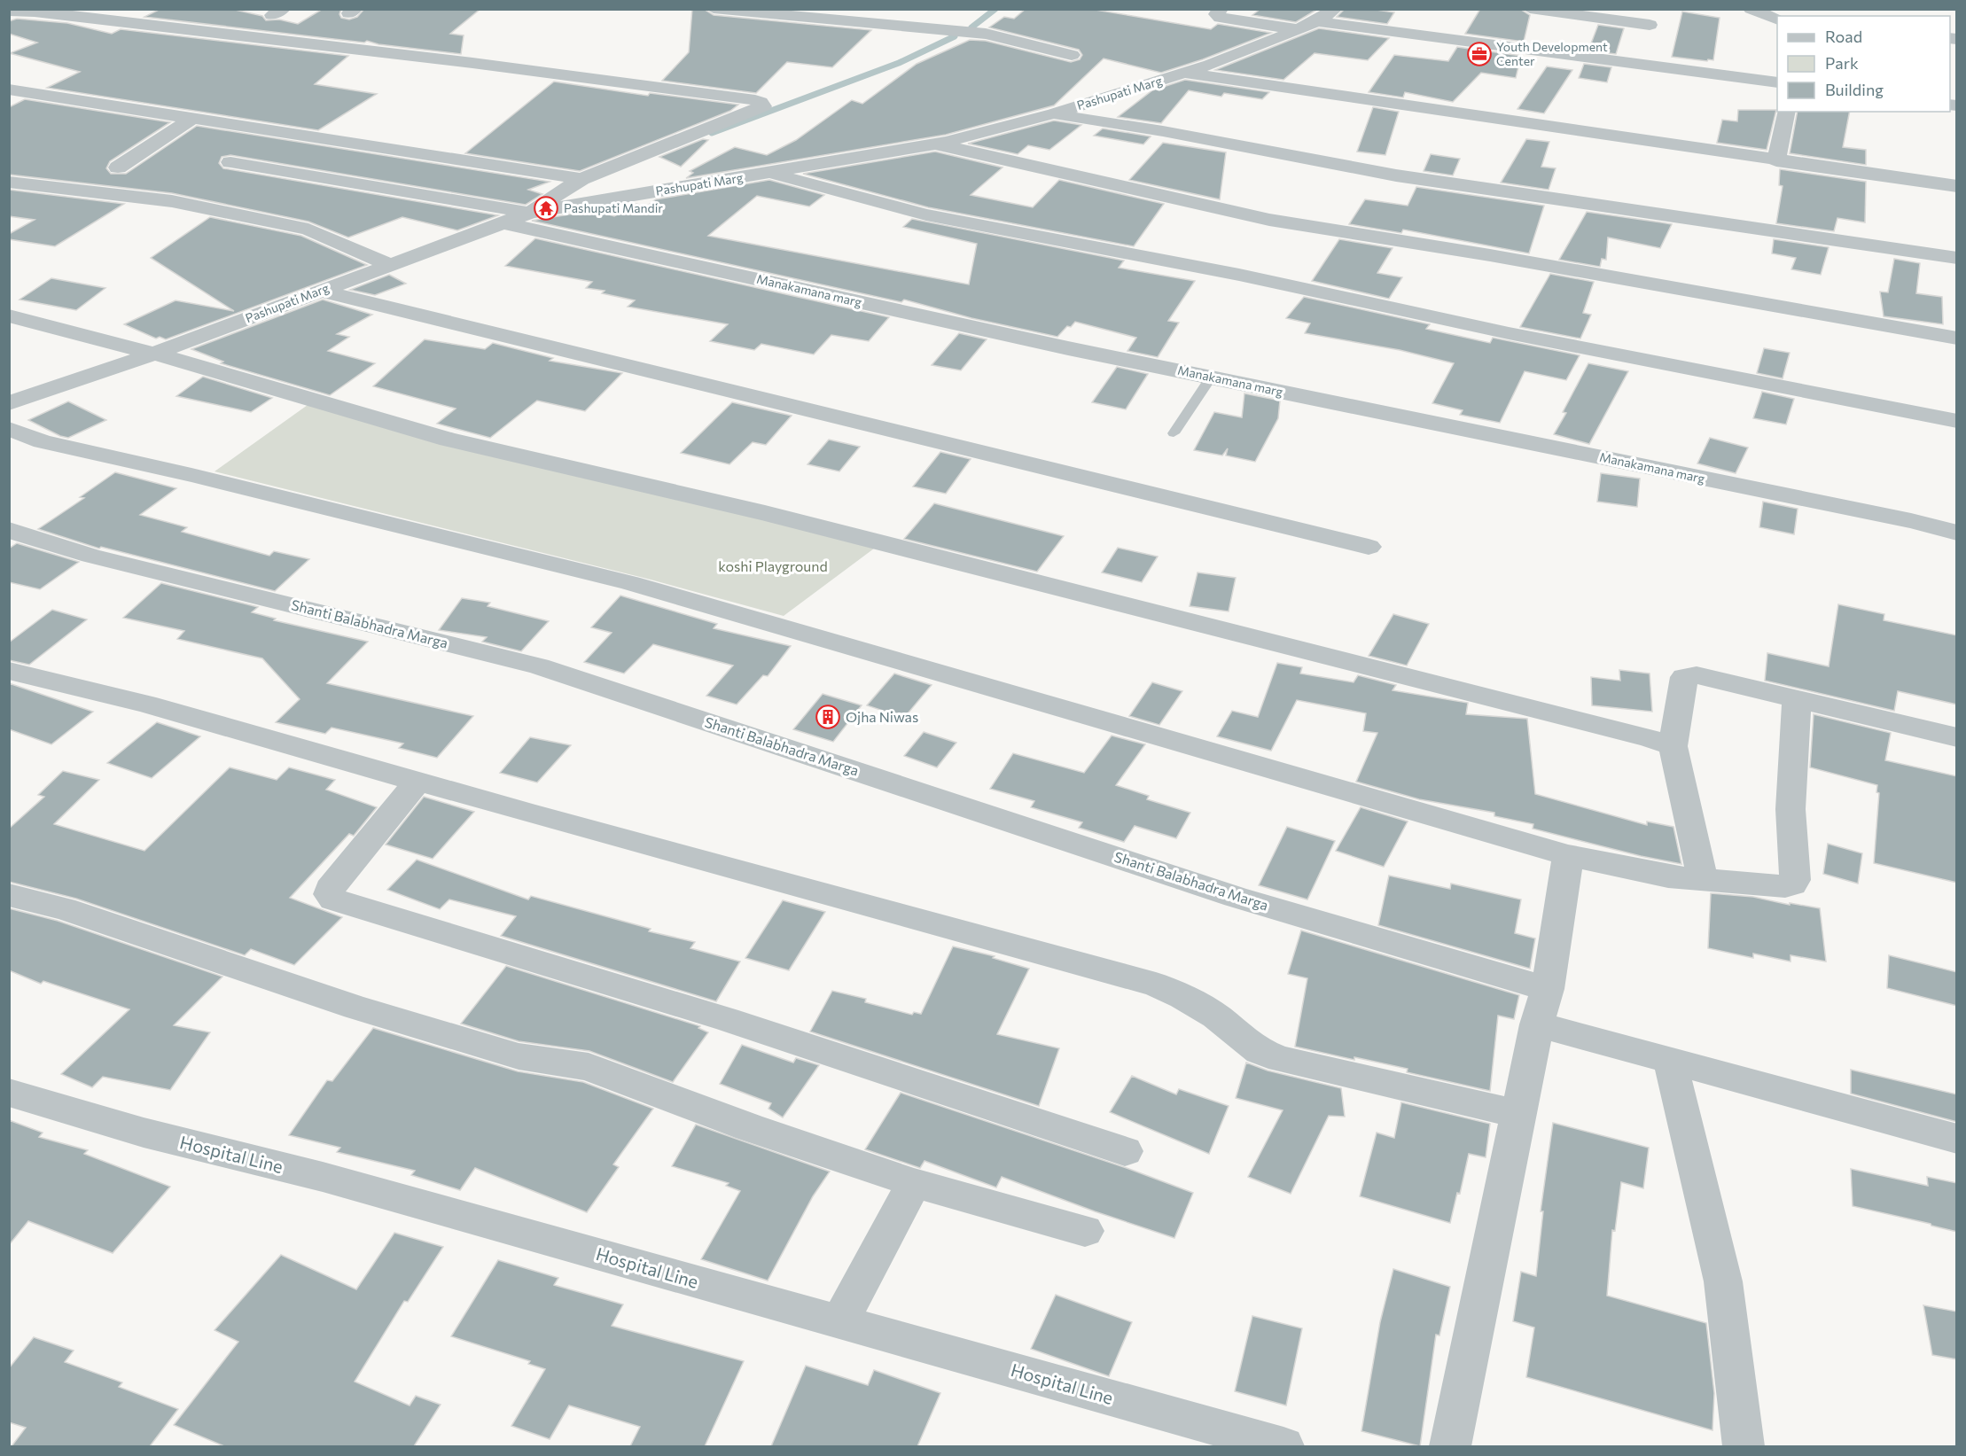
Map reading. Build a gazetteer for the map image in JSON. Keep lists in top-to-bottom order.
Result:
{
  "streets": {
    "street": [
      "Pashupati Marg",
      "Manakamana marg",
      "Shanti Balabhadra Marga",
      "Hospital Line"
    ]
  },
  "crossings": [
    ["Pashupati Marg", "Manakamana marg"]
  ],
  "parks": ["koshi Playground"],
  "places": {
    "office": ["Youth Development Center"],
    "temple": ["Pashupati Mandir"],
    "building": ["Ojha Niwas"]
  },
  "legend": ["Road", "Park", "Building"]
}
